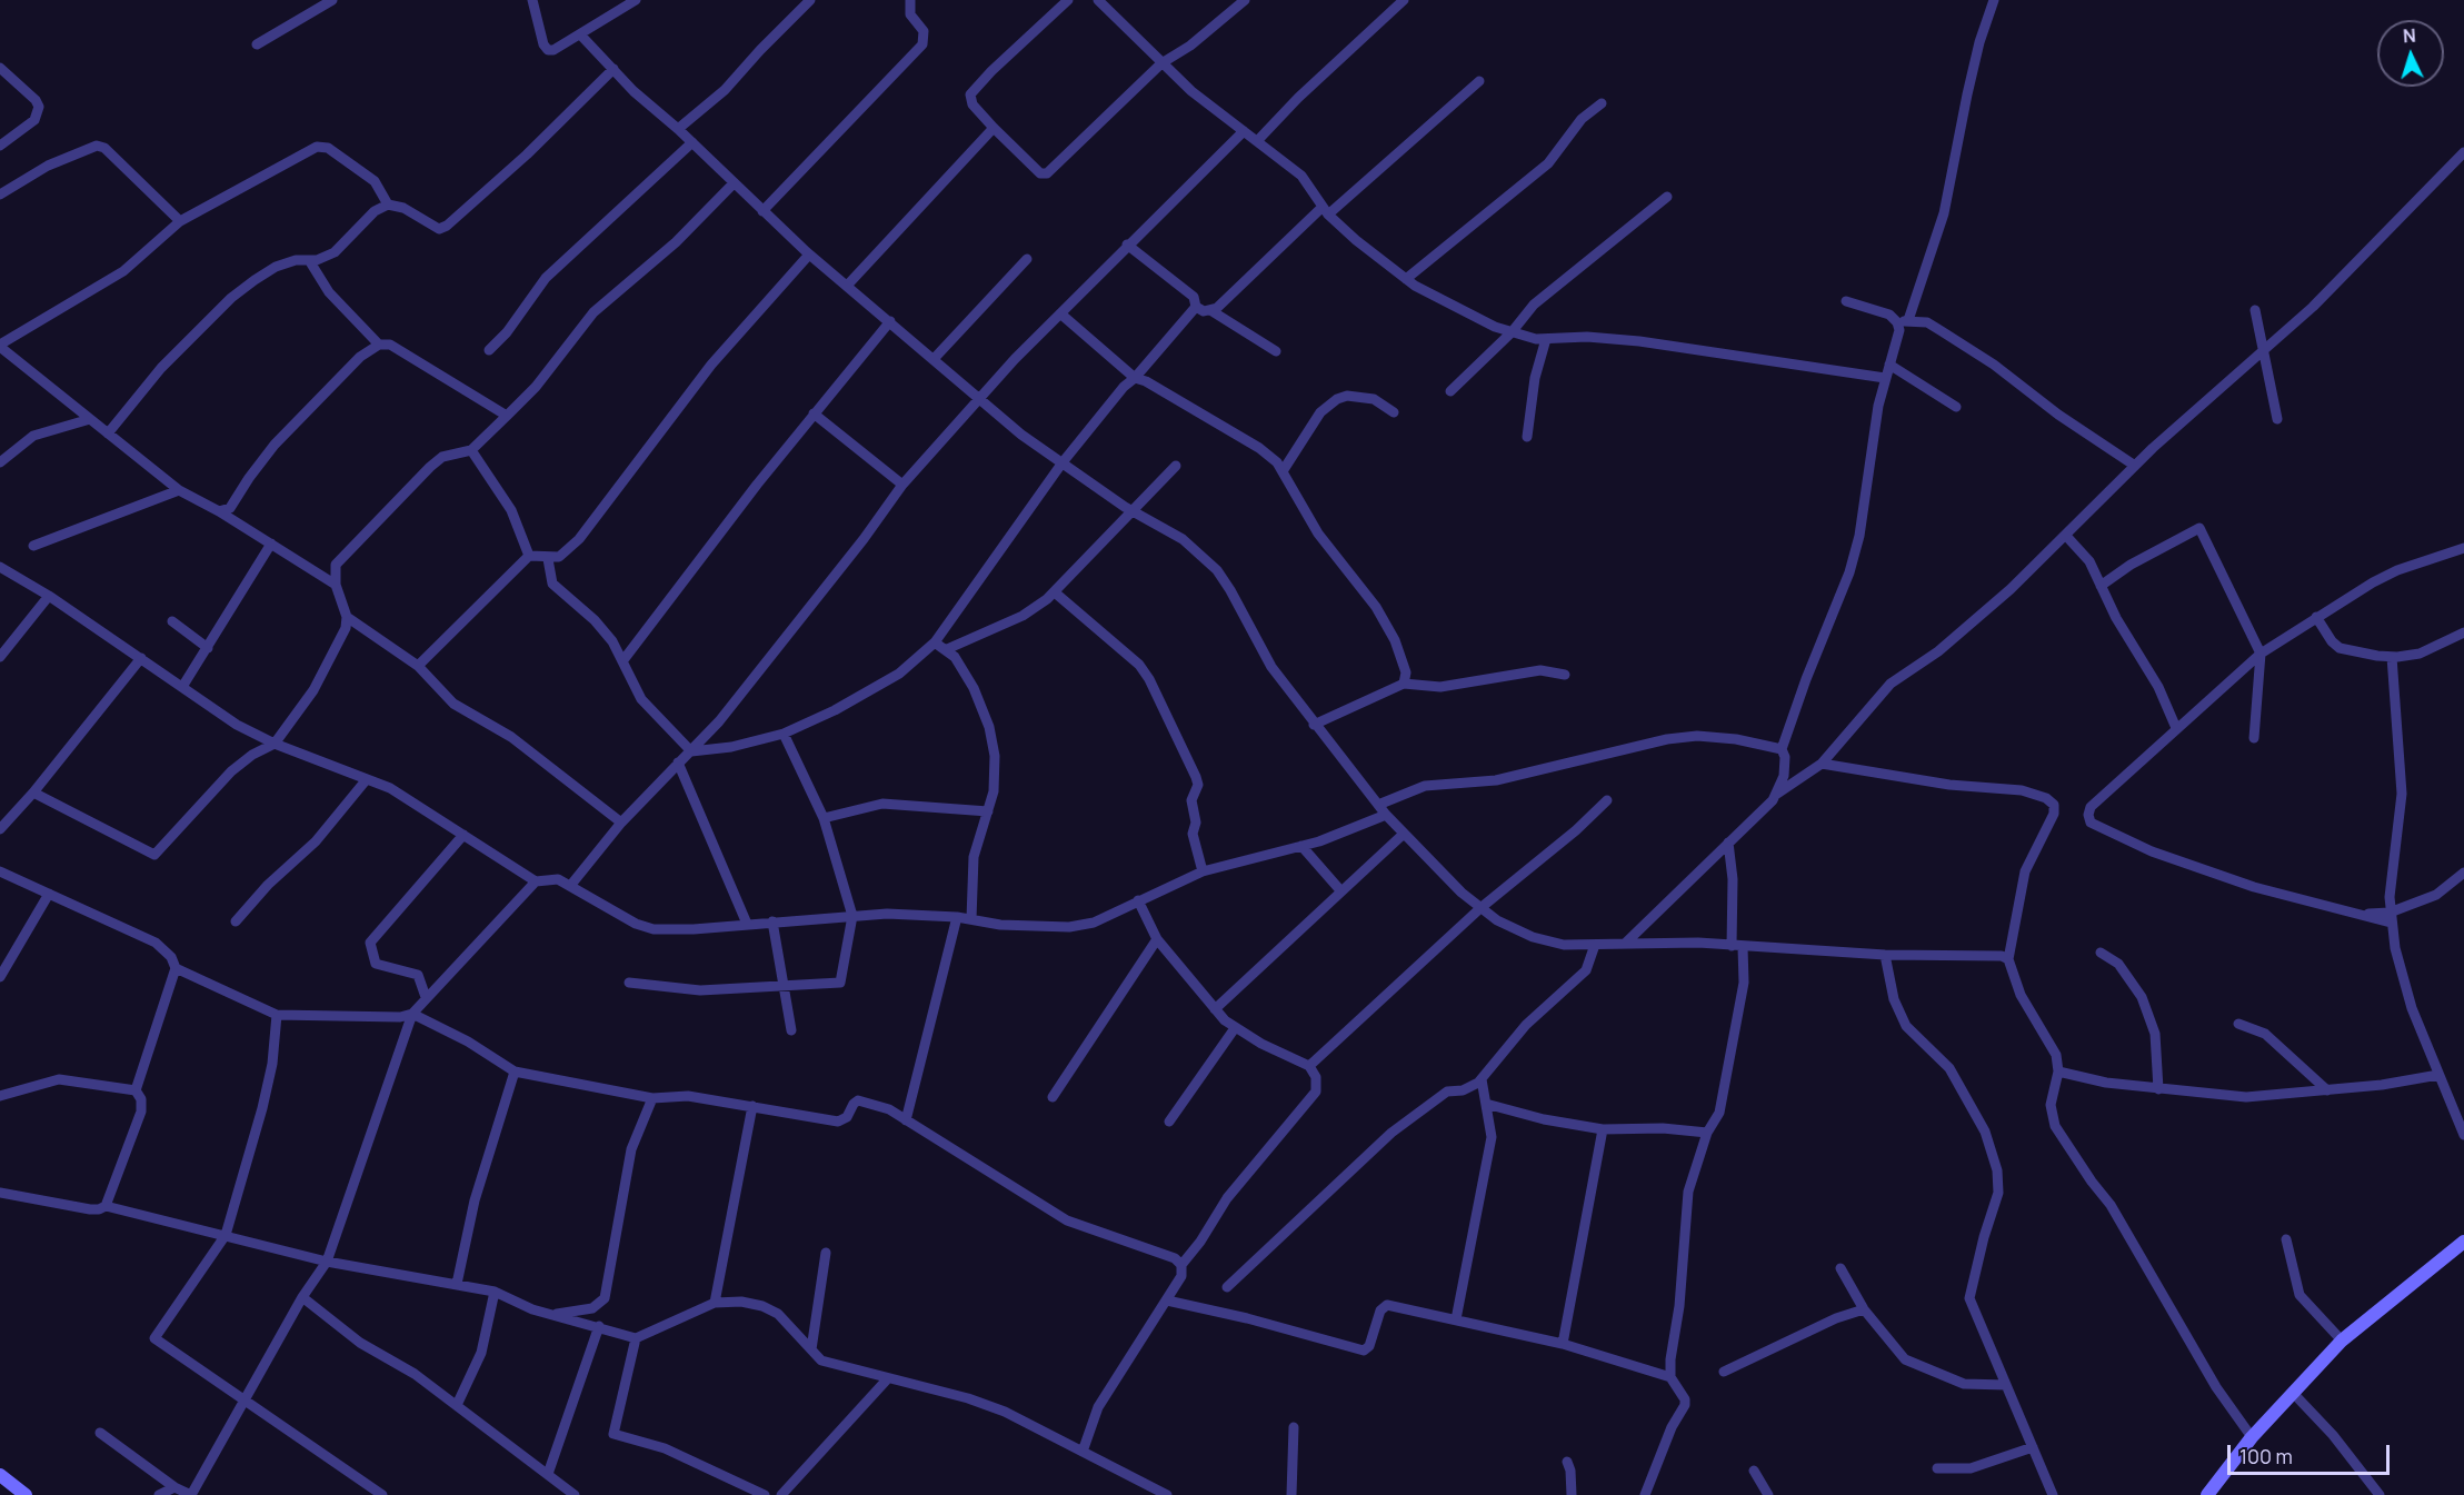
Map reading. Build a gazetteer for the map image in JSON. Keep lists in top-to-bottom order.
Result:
{
  "scale_bar": "100 m",
  "north": "top"
}
